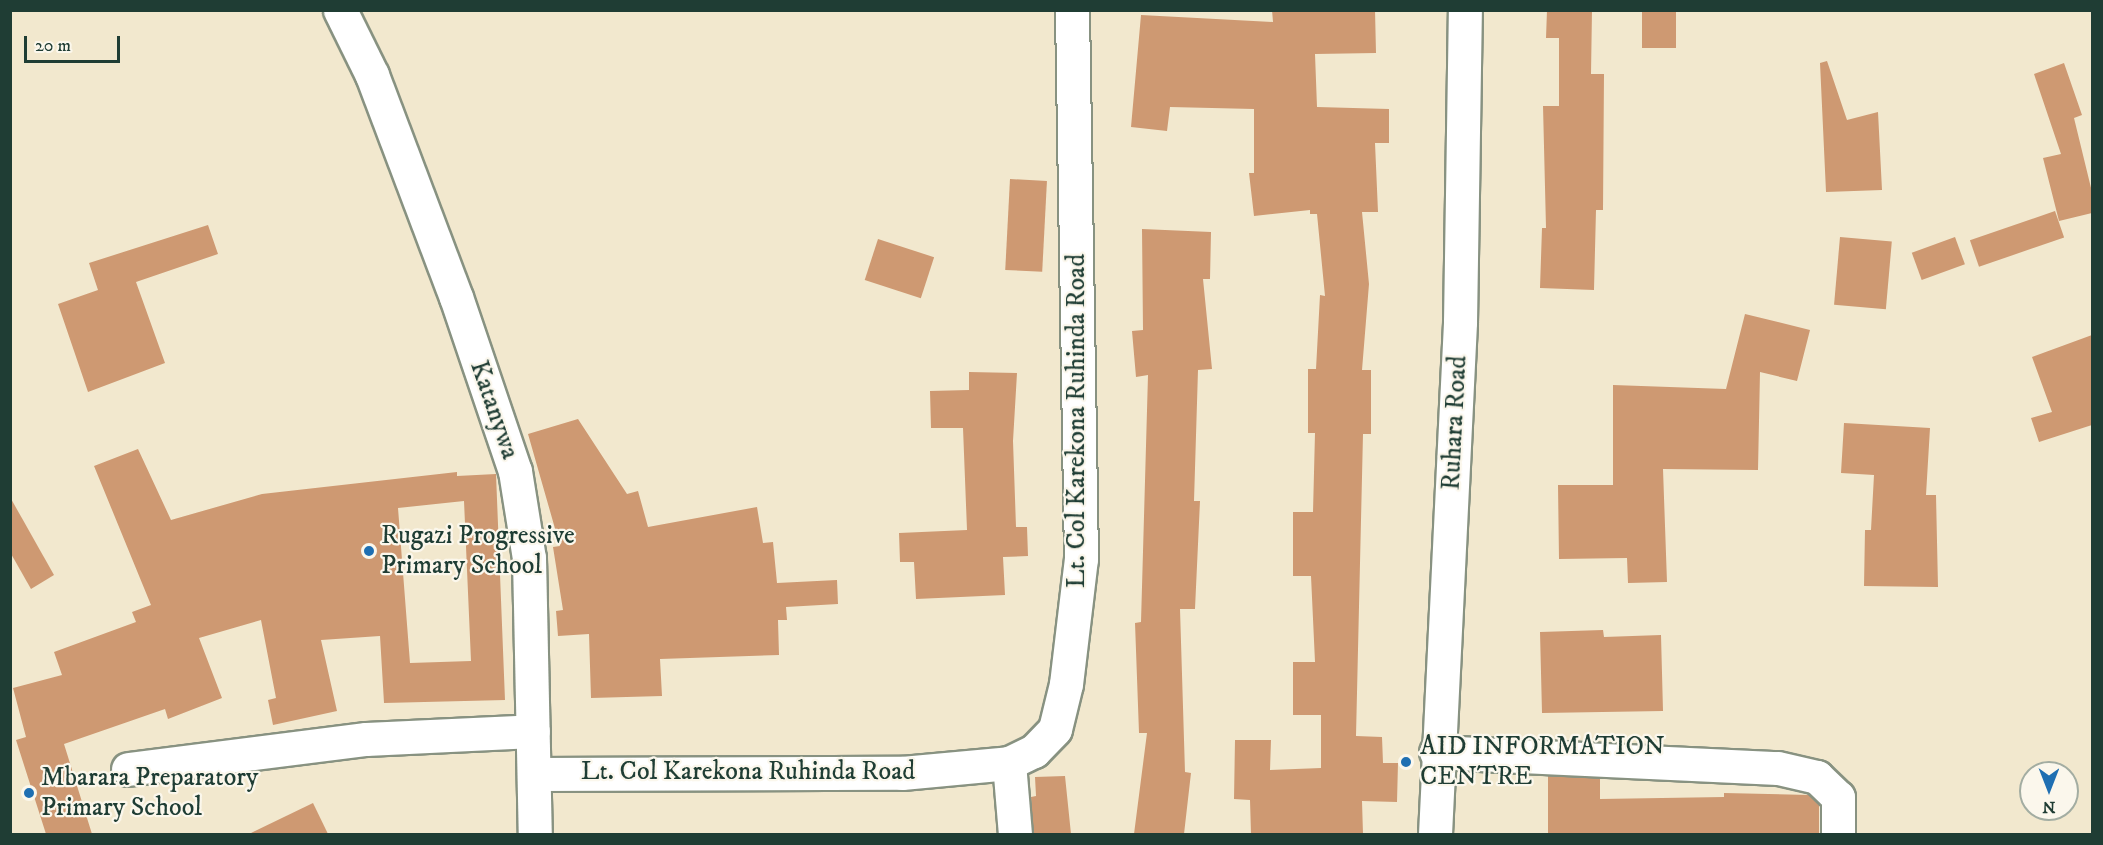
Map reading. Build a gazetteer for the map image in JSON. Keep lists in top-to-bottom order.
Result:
{
  "streets": {
    "street": ["Katanywa", "Lt. Col Karekona Ruhinda Road", "Ruhara Road"]
  },
  "crossings": [
    ["Katanywa", "Lt. Col Karekona Ruhinda Road"]
  ],
  "places": ["Rugazi Progressive Primary School", "AID INFORMATION CENTRE", "Mbarara Preparatory Primary School"],
  "scale_bar": "20 m",
  "north": "bottom"
}
